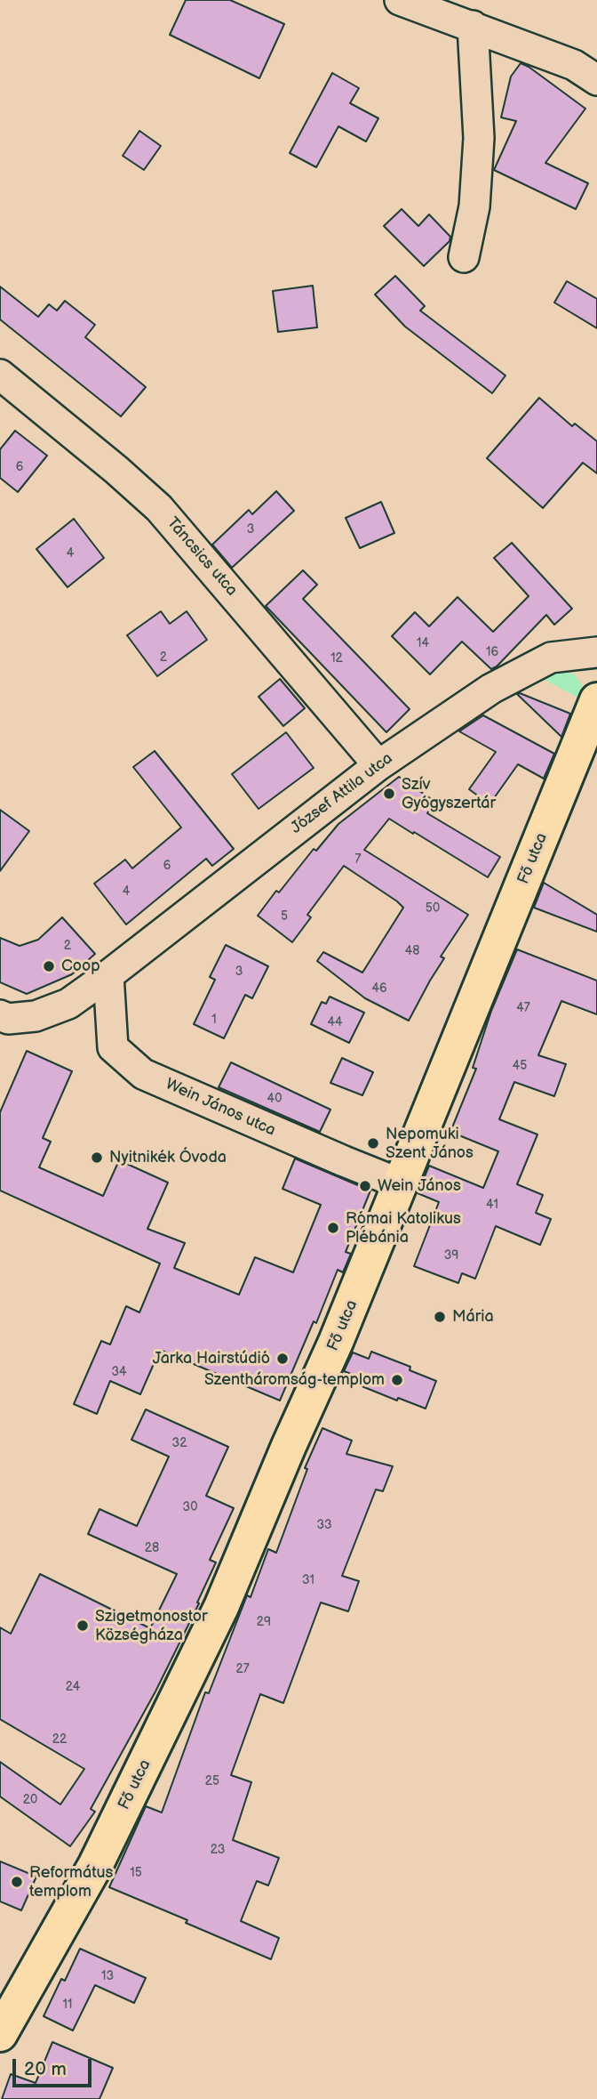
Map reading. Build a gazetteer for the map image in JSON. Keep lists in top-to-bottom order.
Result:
{
  "streets": {
    "main road": ["Fő utca"],
    "street": ["Táncsics utca", "József Attila utca", "Wein János utca"]
  },
  "crossings": [
    ["Táncsics utca", "József Attila utca"],
    ["József Attila utca", "Wein János utca"],
    ["Fő utca", "Wein János utca"]
  ],
  "places": [
    "Szív Gyógyszertár",
    "Coop",
    "Nepomuki Szent János",
    "Nyitnikék Óvoda",
    "Wein János",
    "Római Katolikus Plébánia",
    "Mária",
    "Jarka Hairstúdió",
    "Szentháromság-templom",
    "Szigetmonostor Községháza",
    "Református templom"
  ],
  "house_numbers": [
    "6",
    "3",
    "4",
    "14",
    "16",
    "2",
    "12",
    "7",
    "6",
    "4",
    "50",
    "5",
    "2",
    "48",
    "3",
    "46",
    "47",
    "1",
    "44",
    "45",
    "40",
    "41",
    "39",
    "34",
    "32",
    "30",
    "33",
    "28",
    "31",
    "29",
    "27",
    "24",
    "22",
    "25",
    "20",
    "23",
    "15",
    "13",
    "11"
  ],
  "scale_bar": "20 m"
}
